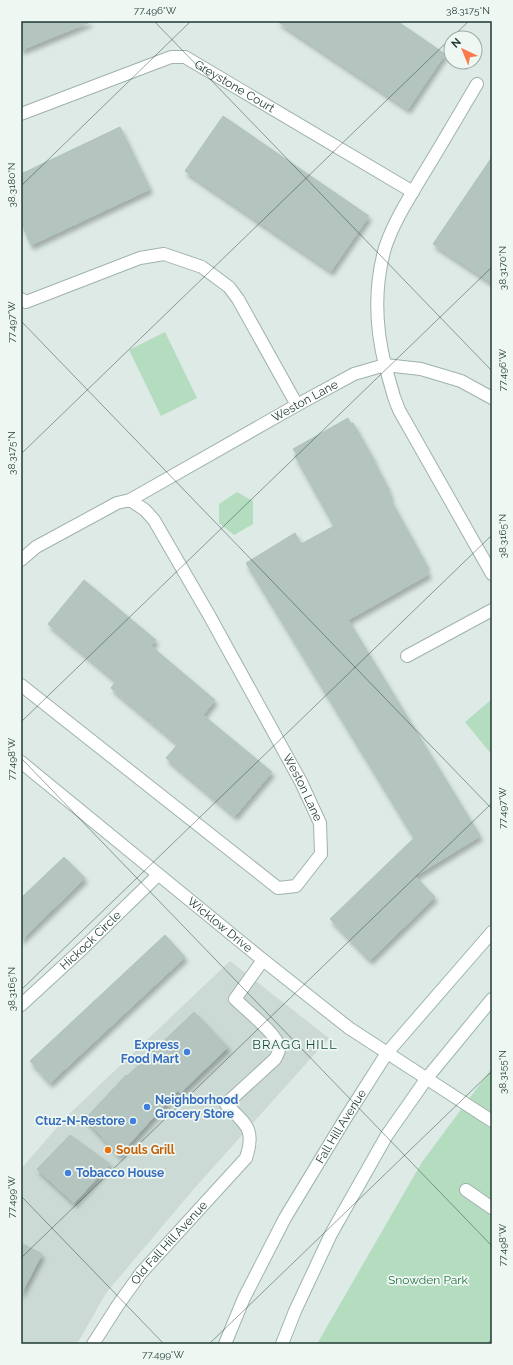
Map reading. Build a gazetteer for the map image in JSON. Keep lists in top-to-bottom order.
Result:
{
  "streets": {
    "street": [
      "Greystone Court",
      "Weston Lane",
      "Wicklow Drive",
      "Hickock Circle",
      "Fall Hill Avenue",
      "Old Fall Hill Avenue"
    ]
  },
  "crossings": [
    ["Wicklow Drive", "Hickock Circle"],
    ["Wicklow Drive", "Fall Hill Avenue"],
    ["Wicklow Drive", "Old Fall Hill Avenue"]
  ],
  "districts": ["BRAGG HILL"],
  "parks": ["Snowden Park"],
  "places": [
    "Express Food Mart",
    "Neighborhood Grocery Store",
    "Ctuz-N-Restore",
    "Souls Grill",
    "Tobacco House"
  ],
  "north": "top left",
  "coordinates": [
    "77.496°W",
    "38.3175°N",
    "38.3180°N",
    "38.3170°N",
    "77.497°W",
    "38.3165°N",
    "77.498°W",
    "38.3155°N",
    "77.499°W"
  ]
}
